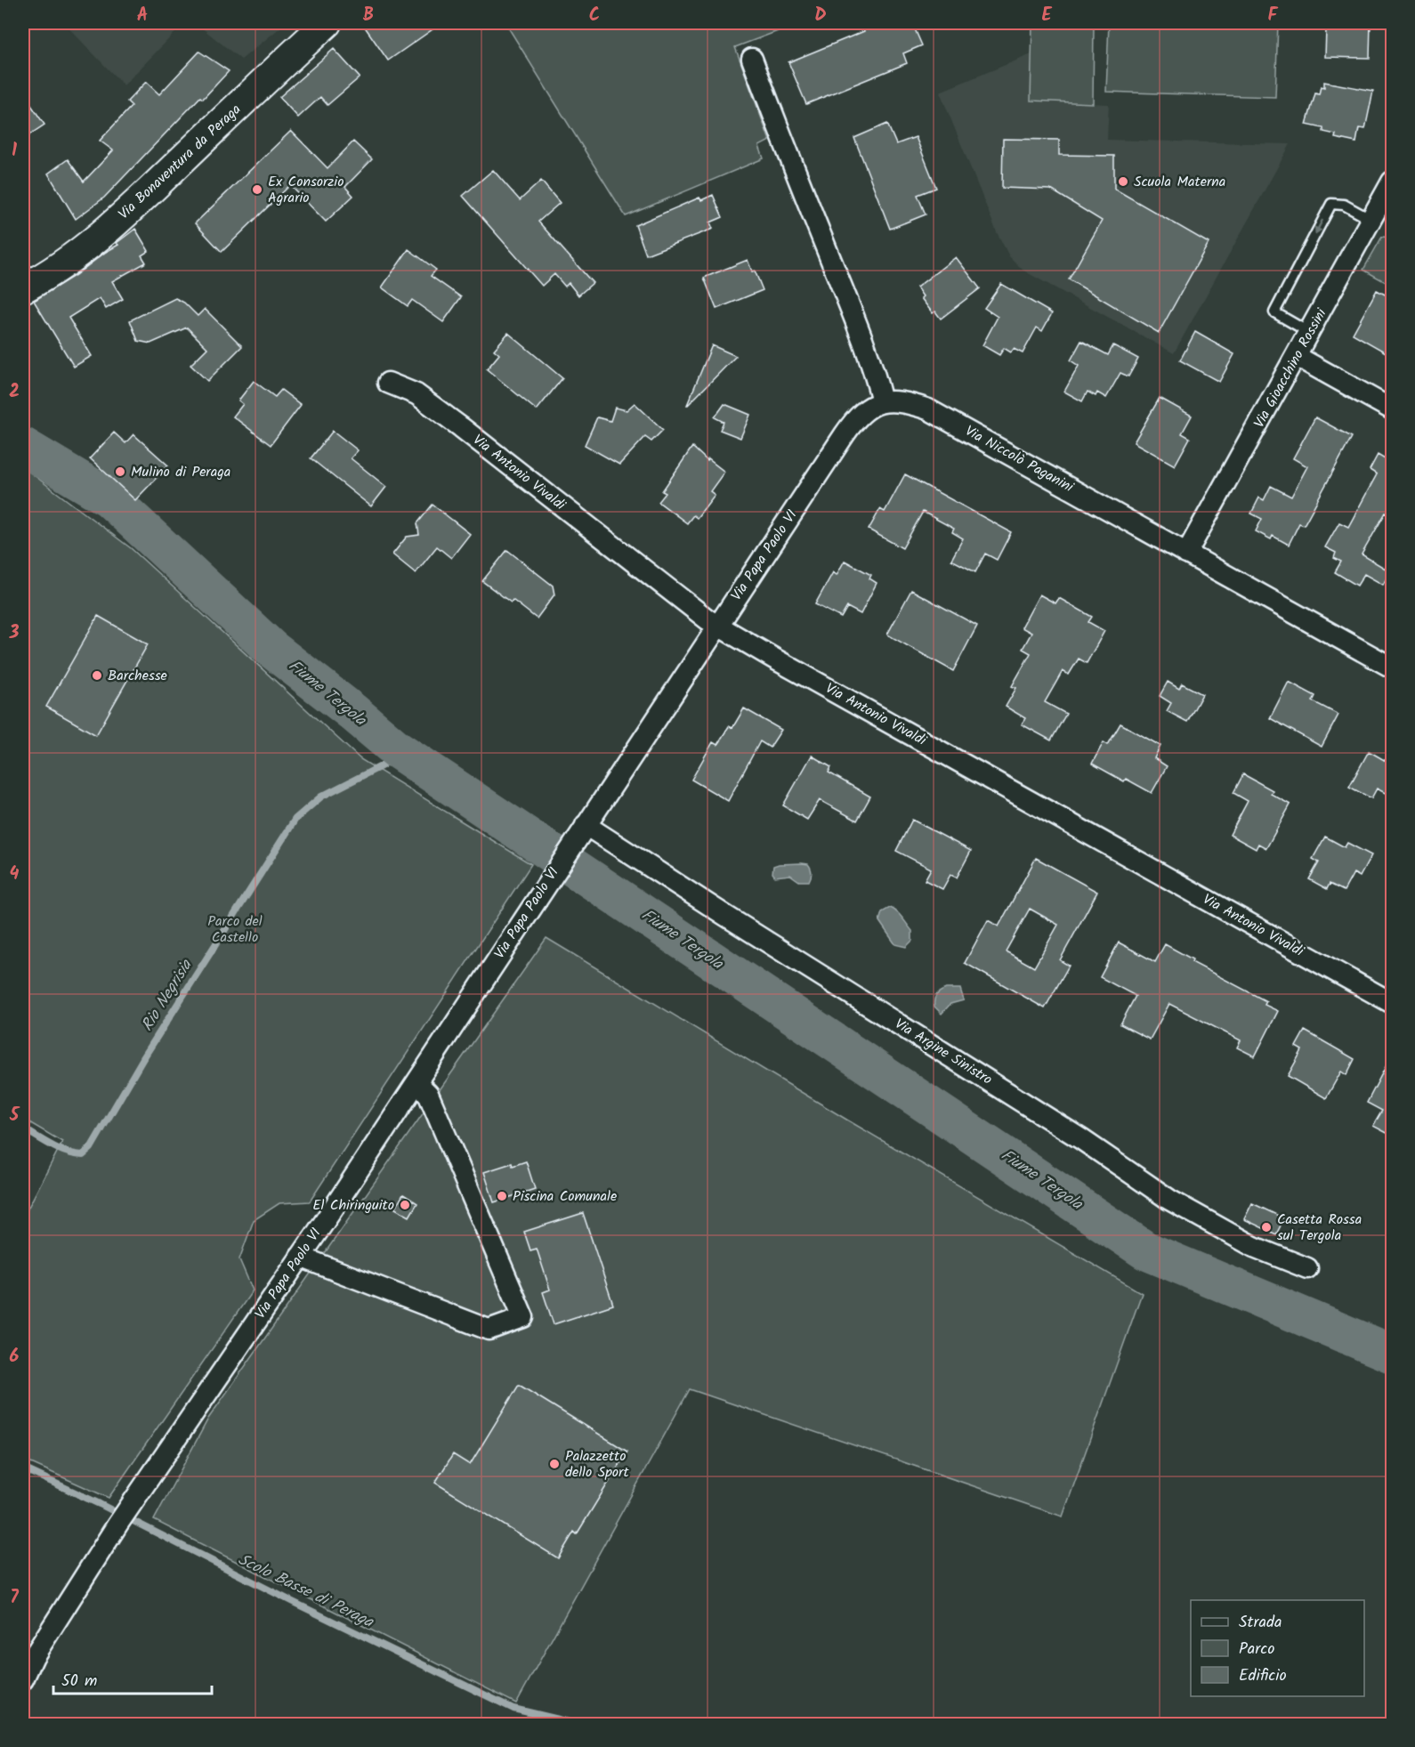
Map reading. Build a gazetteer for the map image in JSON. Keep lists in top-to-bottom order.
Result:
{
  "streets": {
    "main road": ["Via Bonaventura da Peraga"],
    "street": [
      "Via Gioacchino Rossini",
      "Via Niccolò Paganini",
      "Via Antonio Vivaldi",
      "Via Papa Paolo VI",
      "Via Argine Sinistro"
    ]
  },
  "crossings": [
    ["Via Gioacchino Rossini", "Via Niccolò Paganini"],
    ["Via Niccolò Paganini", "Via Papa Paolo VI"],
    ["Via Antonio Vivaldi", "Via Papa Paolo VI"],
    ["Via Papa Paolo VI", "Via Argine Sinistro"]
  ],
  "water": ["Fiume Tergola", "Rio Negrisia", "Scolo Basse di Peraga"],
  "parks": ["Parco del Castello"],
  "places": [
    "Scuola Materna",
    "Ex Consorzio Agrario",
    "Mulino di Peraga",
    "Barchesse",
    "Piscina Comunale",
    "El Chiringuito",
    "Casetta Rossa sul Tergola",
    "Palazzetto dello Sport"
  ],
  "legend": ["Strada", "Parco", "Edificio"],
  "scale_bar": "50 m",
  "grid": {
    "columns": [
      "A",
      "B",
      "C",
      "D",
      "E",
      "F"
    ],
    "rows": [
      "1",
      "2",
      "3",
      "4",
      "5",
      "6",
      "7"
    ]
  }
}
